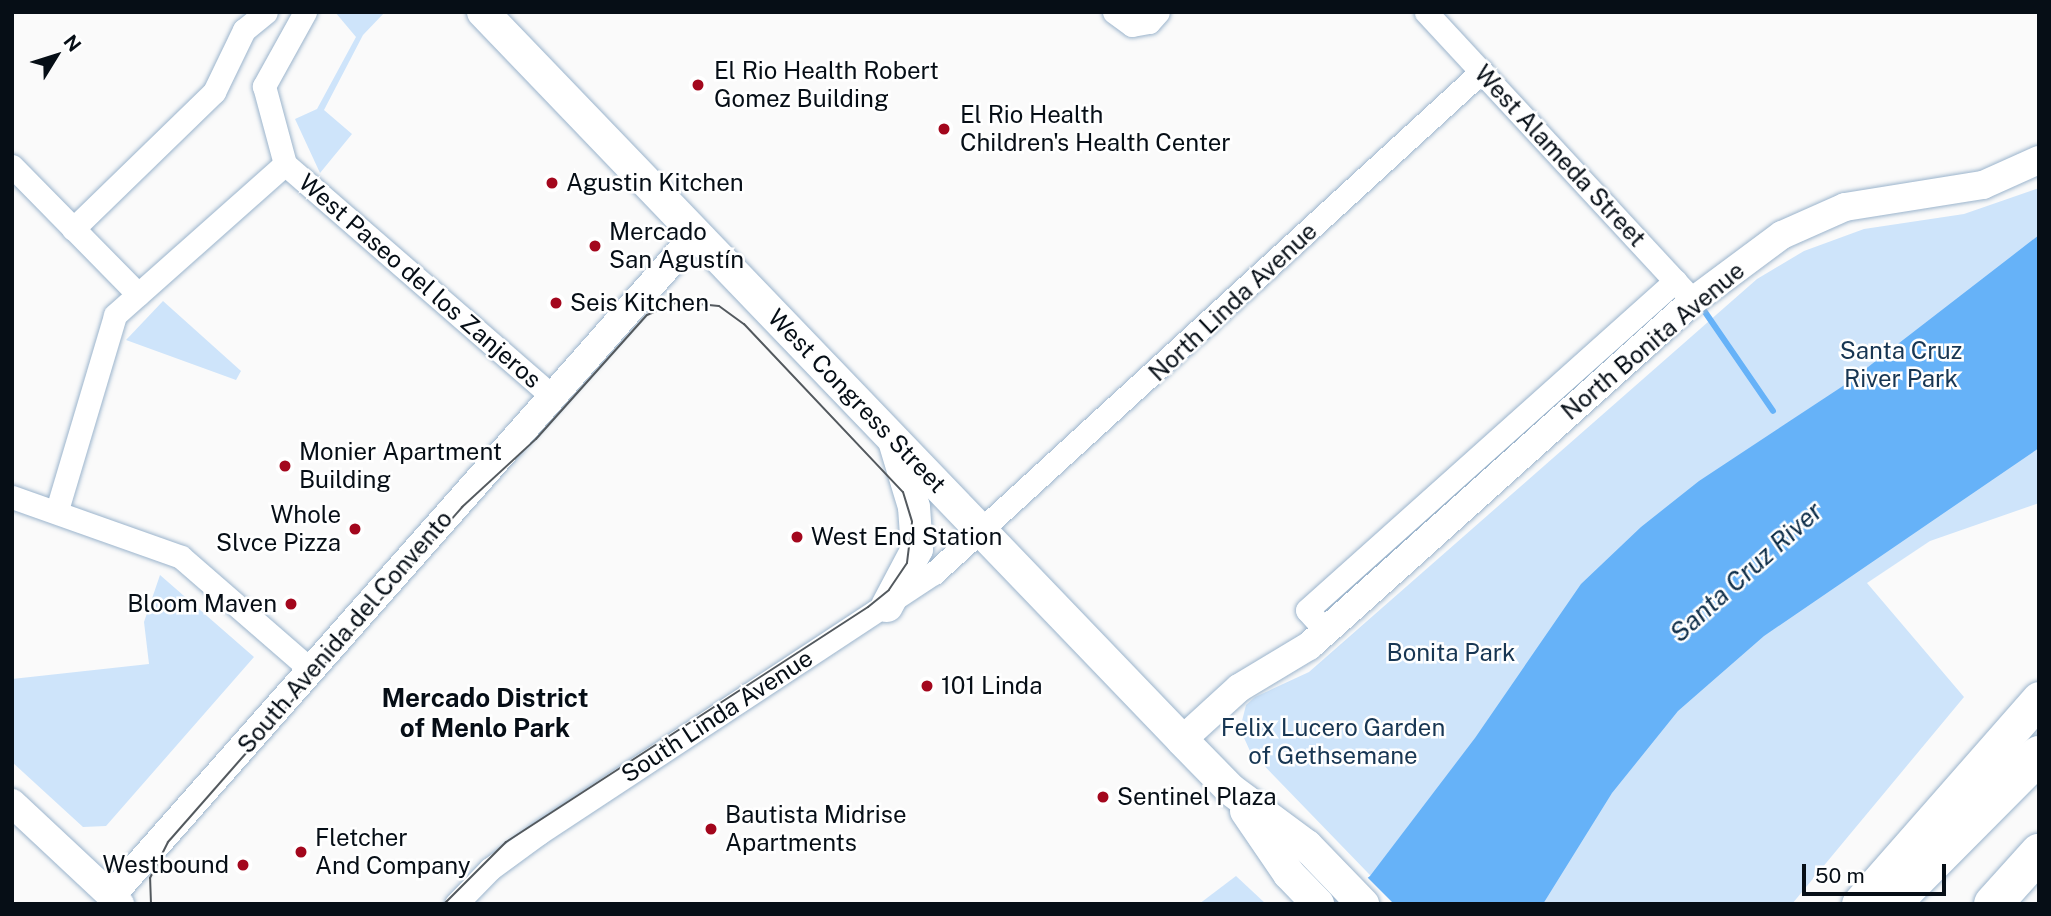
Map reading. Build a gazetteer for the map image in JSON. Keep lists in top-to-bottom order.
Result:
{
  "streets": {
    "main road": ["West Congress Street"],
    "street": [
      "West Alameda Street",
      "West Paseo del los Zanjeros",
      "North Linda Avenue",
      "North Bonita Avenue",
      "South Avenida del Convento",
      "South Linda Avenue"
    ]
  },
  "crossings": [
    ["West Alameda Street", "North Linda Avenue"],
    ["West Alameda Street", "North Bonita Avenue"],
    ["West Paseo del los Zanjeros", "South Avenida del Convento"],
    ["North Linda Avenue", "West Congress Street"],
    ["North Linda Avenue", "South Linda Avenue"],
    ["North Bonita Avenue", "West Congress Street"],
    ["West Congress Street", "South Avenida del Convento"],
    ["West Congress Street", "South Linda Avenue"]
  ],
  "districts": ["Mercado District of Menlo Park"],
  "water": ["Santa Cruz River"],
  "parks": ["Santa Cruz River Park", "Bonita Park", "Felix Lucero Garden of Gethsemane"],
  "places": [
    "El Rio Health Robert Gomez Building",
    "El Rio Health Children's Health Center",
    "Agustin Kitchen",
    "Mercado San Agustín",
    "Seis Kitchen",
    "Monier Apartment Building",
    "Whole Slvce Pizza",
    "West End Station",
    "Bloom Maven",
    "101 Linda",
    "Sentinel Plaza",
    "Bautista Midrise Apartments",
    "Fletcher And Company",
    "Westbound"
  ],
  "scale_bar": "50 m",
  "north": "top right"
}
